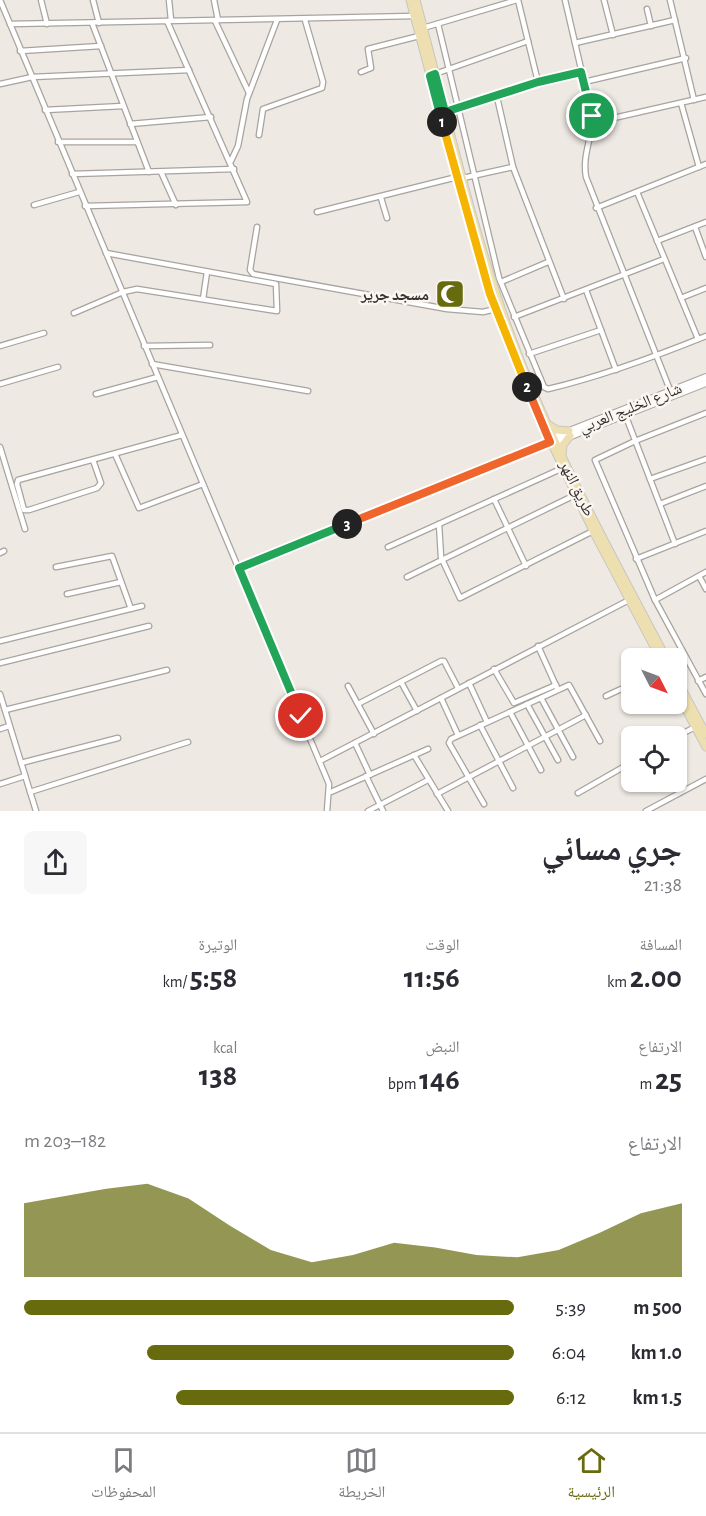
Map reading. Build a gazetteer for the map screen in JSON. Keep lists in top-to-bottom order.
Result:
{
  "streets": {
    "main road": ["شارع الخليج العربي", "طريق النهر"]
  },
  "crossings": [
    ["شارع الخليج العربي", "طريق النهر"]
  ],
  "places": {
    "mosque": ["مسجد جرير"]
  },
  "north": "bottom right",
  "page": {
    "pins": ["1", "2", "3"],
    "heading": ["جري مسائي", "21:38"],
    "stats": [
      ["المسافة", "2.00 km"],
      ["الوقت", "11:56"],
      ["الوتيرة", "5:58 /km"],
      ["الارتفاع", "25 m"],
      ["النبض", "146 bpm"],
      ["kcal", "138"]
    ],
    "chart": ["الارتفاع", "182–203 m"],
    "list": [
      {
        "name": "500 m",
        "note": "5:39"
      },
      {
        "name": "1.0 km",
        "note": "6:04"
      },
      {
        "name": "1.5 km",
        "note": "6:12"
      }
    ],
    "tabs": ["الرئيسية", "الخريطة", "المحفوظات"]
  }
}
